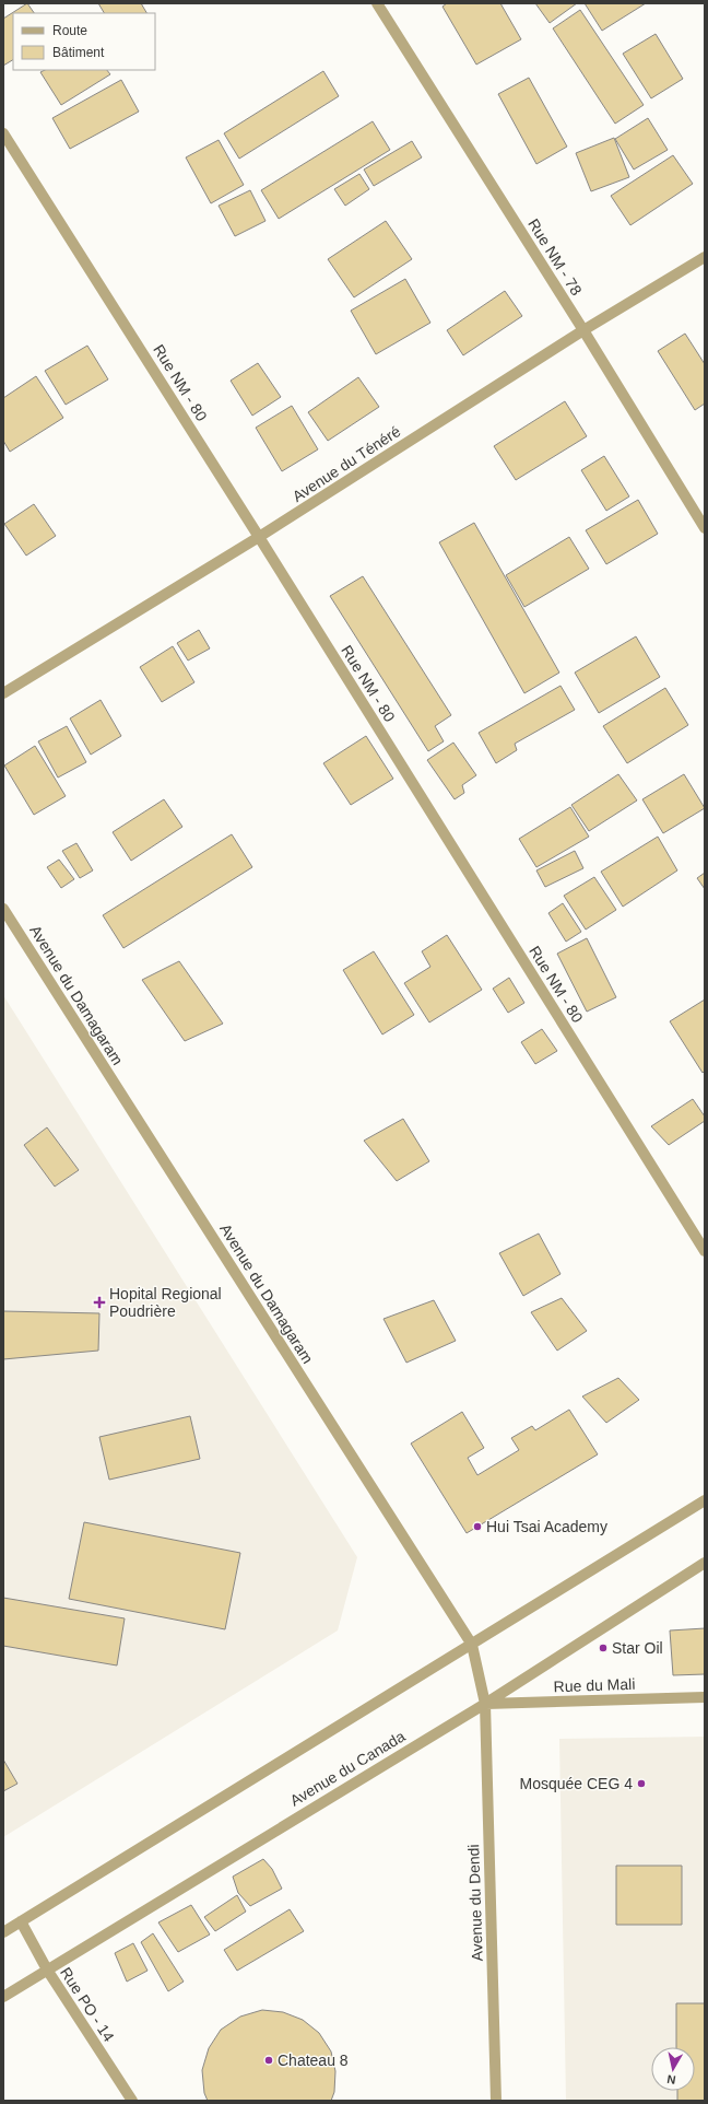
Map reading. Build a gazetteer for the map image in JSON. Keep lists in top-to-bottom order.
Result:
{
  "streets": {
    "street": [
      "Rue NM - 78",
      "Rue NM - 80",
      "Avenue du Ténéré",
      "Avenue du Damagaram",
      "Rue du Mali",
      "Avenue du Canada",
      "Avenue du Dendi",
      "Rue PO - 14"
    ]
  },
  "crossings": [
    ["Rue NM - 78", "Avenue du Ténéré"],
    ["Rue NM - 80", "Avenue du Ténéré"],
    ["Avenue du Damagaram", "Rue du Mali"],
    ["Avenue du Damagaram", "Avenue du Canada"],
    ["Avenue du Damagaram", "Avenue du Dendi"],
    ["Rue du Mali", "Avenue du Canada"],
    ["Rue du Mali", "Avenue du Dendi"],
    ["Avenue du Canada", "Avenue du Dendi"],
    ["Avenue du Canada", "Rue PO - 14"]
  ],
  "places": {
    "health": ["Hopital Regional Poudrière"],
    "other": [
      "Hui Tsai Academy",
      "Star Oil",
      "Mosquée CEG 4",
      "Chateau 8"
    ]
  },
  "legend": ["Route", "Bâtiment"],
  "north": "bottom"
}
